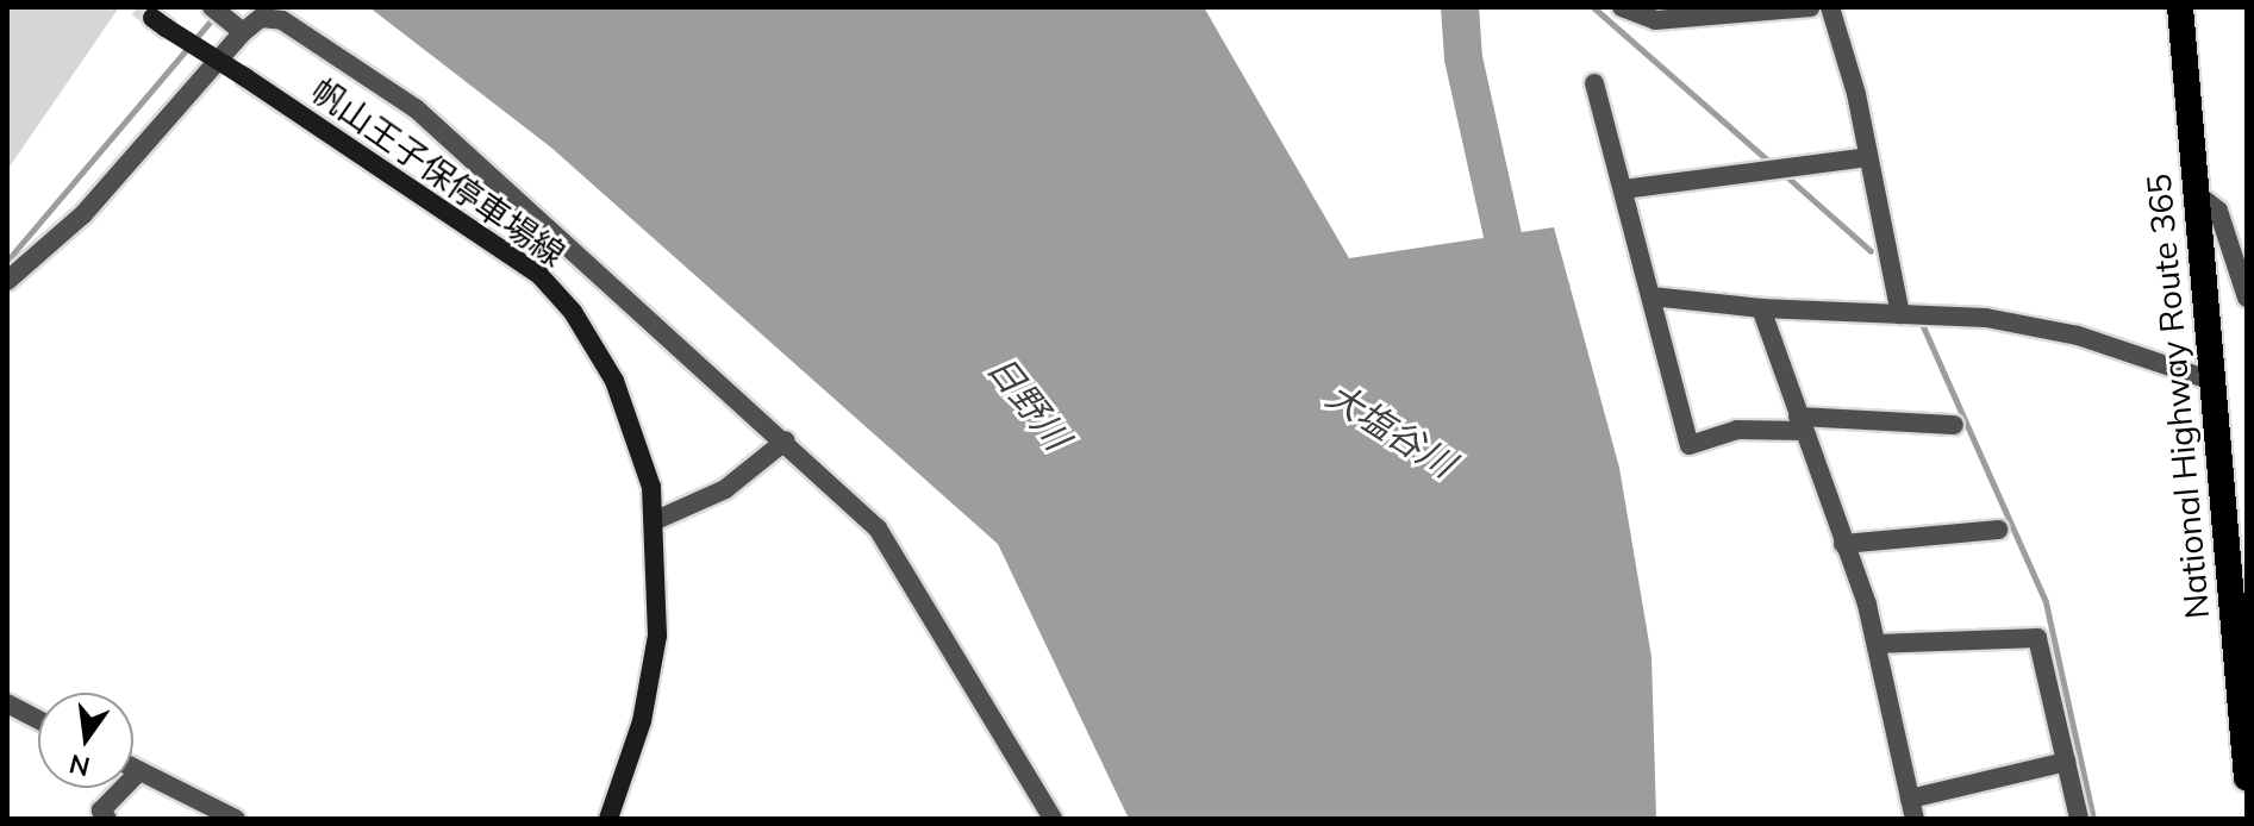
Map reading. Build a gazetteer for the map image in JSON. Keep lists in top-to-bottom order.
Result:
{
  "streets": {
    "highway": ["National Highway Route 365"],
    "main road": ["帆山王子保停車場線"]
  },
  "water": ["日野川", "大塩谷川"],
  "north": "bottom"
}
